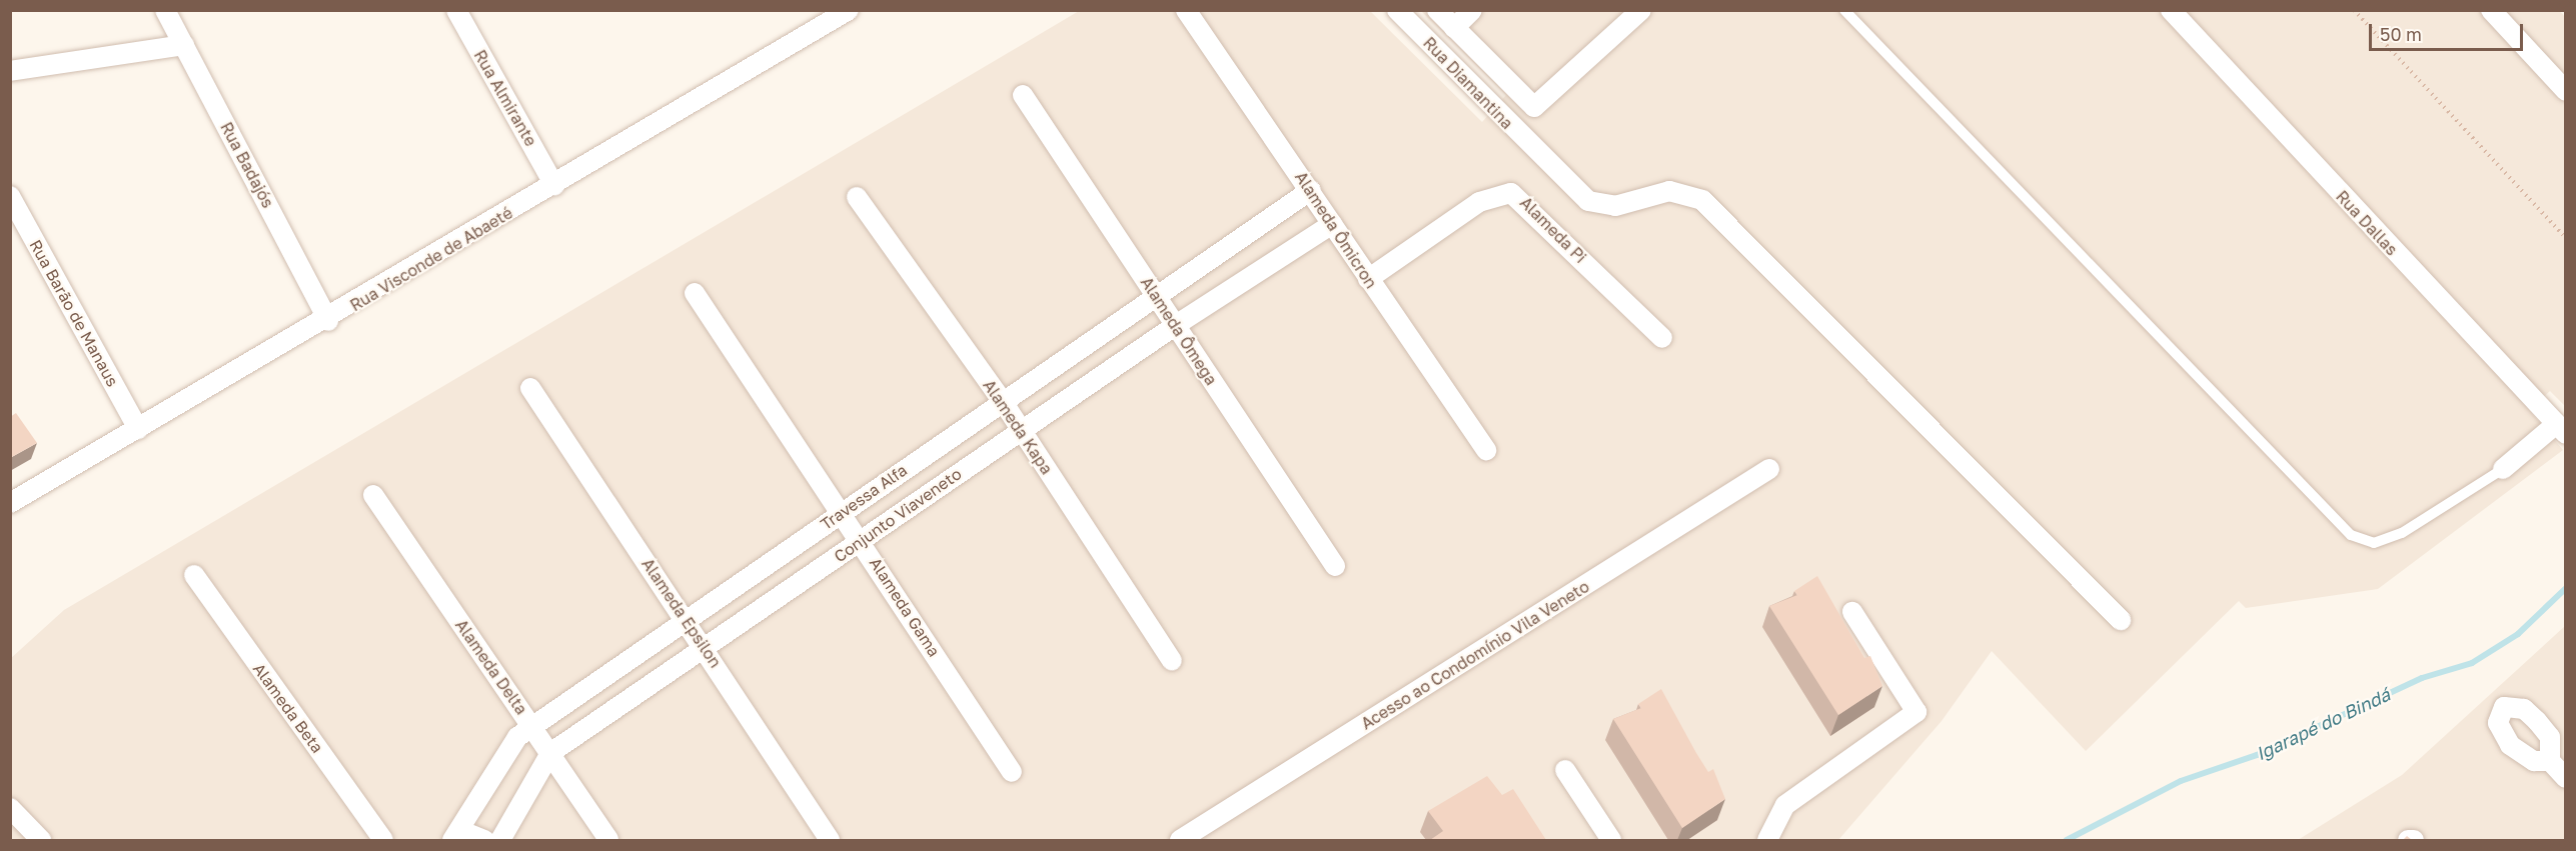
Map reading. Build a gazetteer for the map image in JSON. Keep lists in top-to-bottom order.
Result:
{
  "streets": {
    "street": [
      "Rua Diamantina",
      "Rua Almirante",
      "Rua Badajós",
      "Rua Dallas",
      "Alameda Ômicron",
      "Alameda Pi",
      "Rua Visconde de Abaeté",
      "Rua Barão de Manaus",
      "Alameda Ômega",
      "Alameda Kapa",
      "Travessa Alfa",
      "Conjunto Viaveneto",
      "Alameda Gama",
      "Alameda Epsilon",
      "Acesso ao Condomínio Vila Veneto",
      "Alameda Delta",
      "Alameda Beta"
    ]
  },
  "crossings": [
    ["Rua Almirante", "Rua Visconde de Abaeté"],
    ["Rua Badajós", "Rua Visconde de Abaeté"],
    ["Alameda Ômicron", "Alameda Pi"],
    ["Alameda Ômicron", "Travessa Alfa"],
    ["Alameda Ômicron", "Conjunto Viaveneto"],
    ["Rua Visconde de Abaeté", "Rua Barão de Manaus"],
    ["Alameda Ômega", "Travessa Alfa"],
    ["Alameda Ômega", "Conjunto Viaveneto"],
    ["Alameda Kapa", "Travessa Alfa"],
    ["Alameda Kapa", "Conjunto Viaveneto"],
    ["Travessa Alfa", "Alameda Gama"],
    ["Travessa Alfa", "Alameda Epsilon"],
    ["Travessa Alfa", "Alameda Delta"],
    ["Conjunto Viaveneto", "Alameda Gama"],
    ["Conjunto Viaveneto", "Alameda Epsilon"],
    ["Conjunto Viaveneto", "Alameda Delta"]
  ],
  "water": ["Igarapé do Bindá"],
  "scale_bar": "50 m"
}
